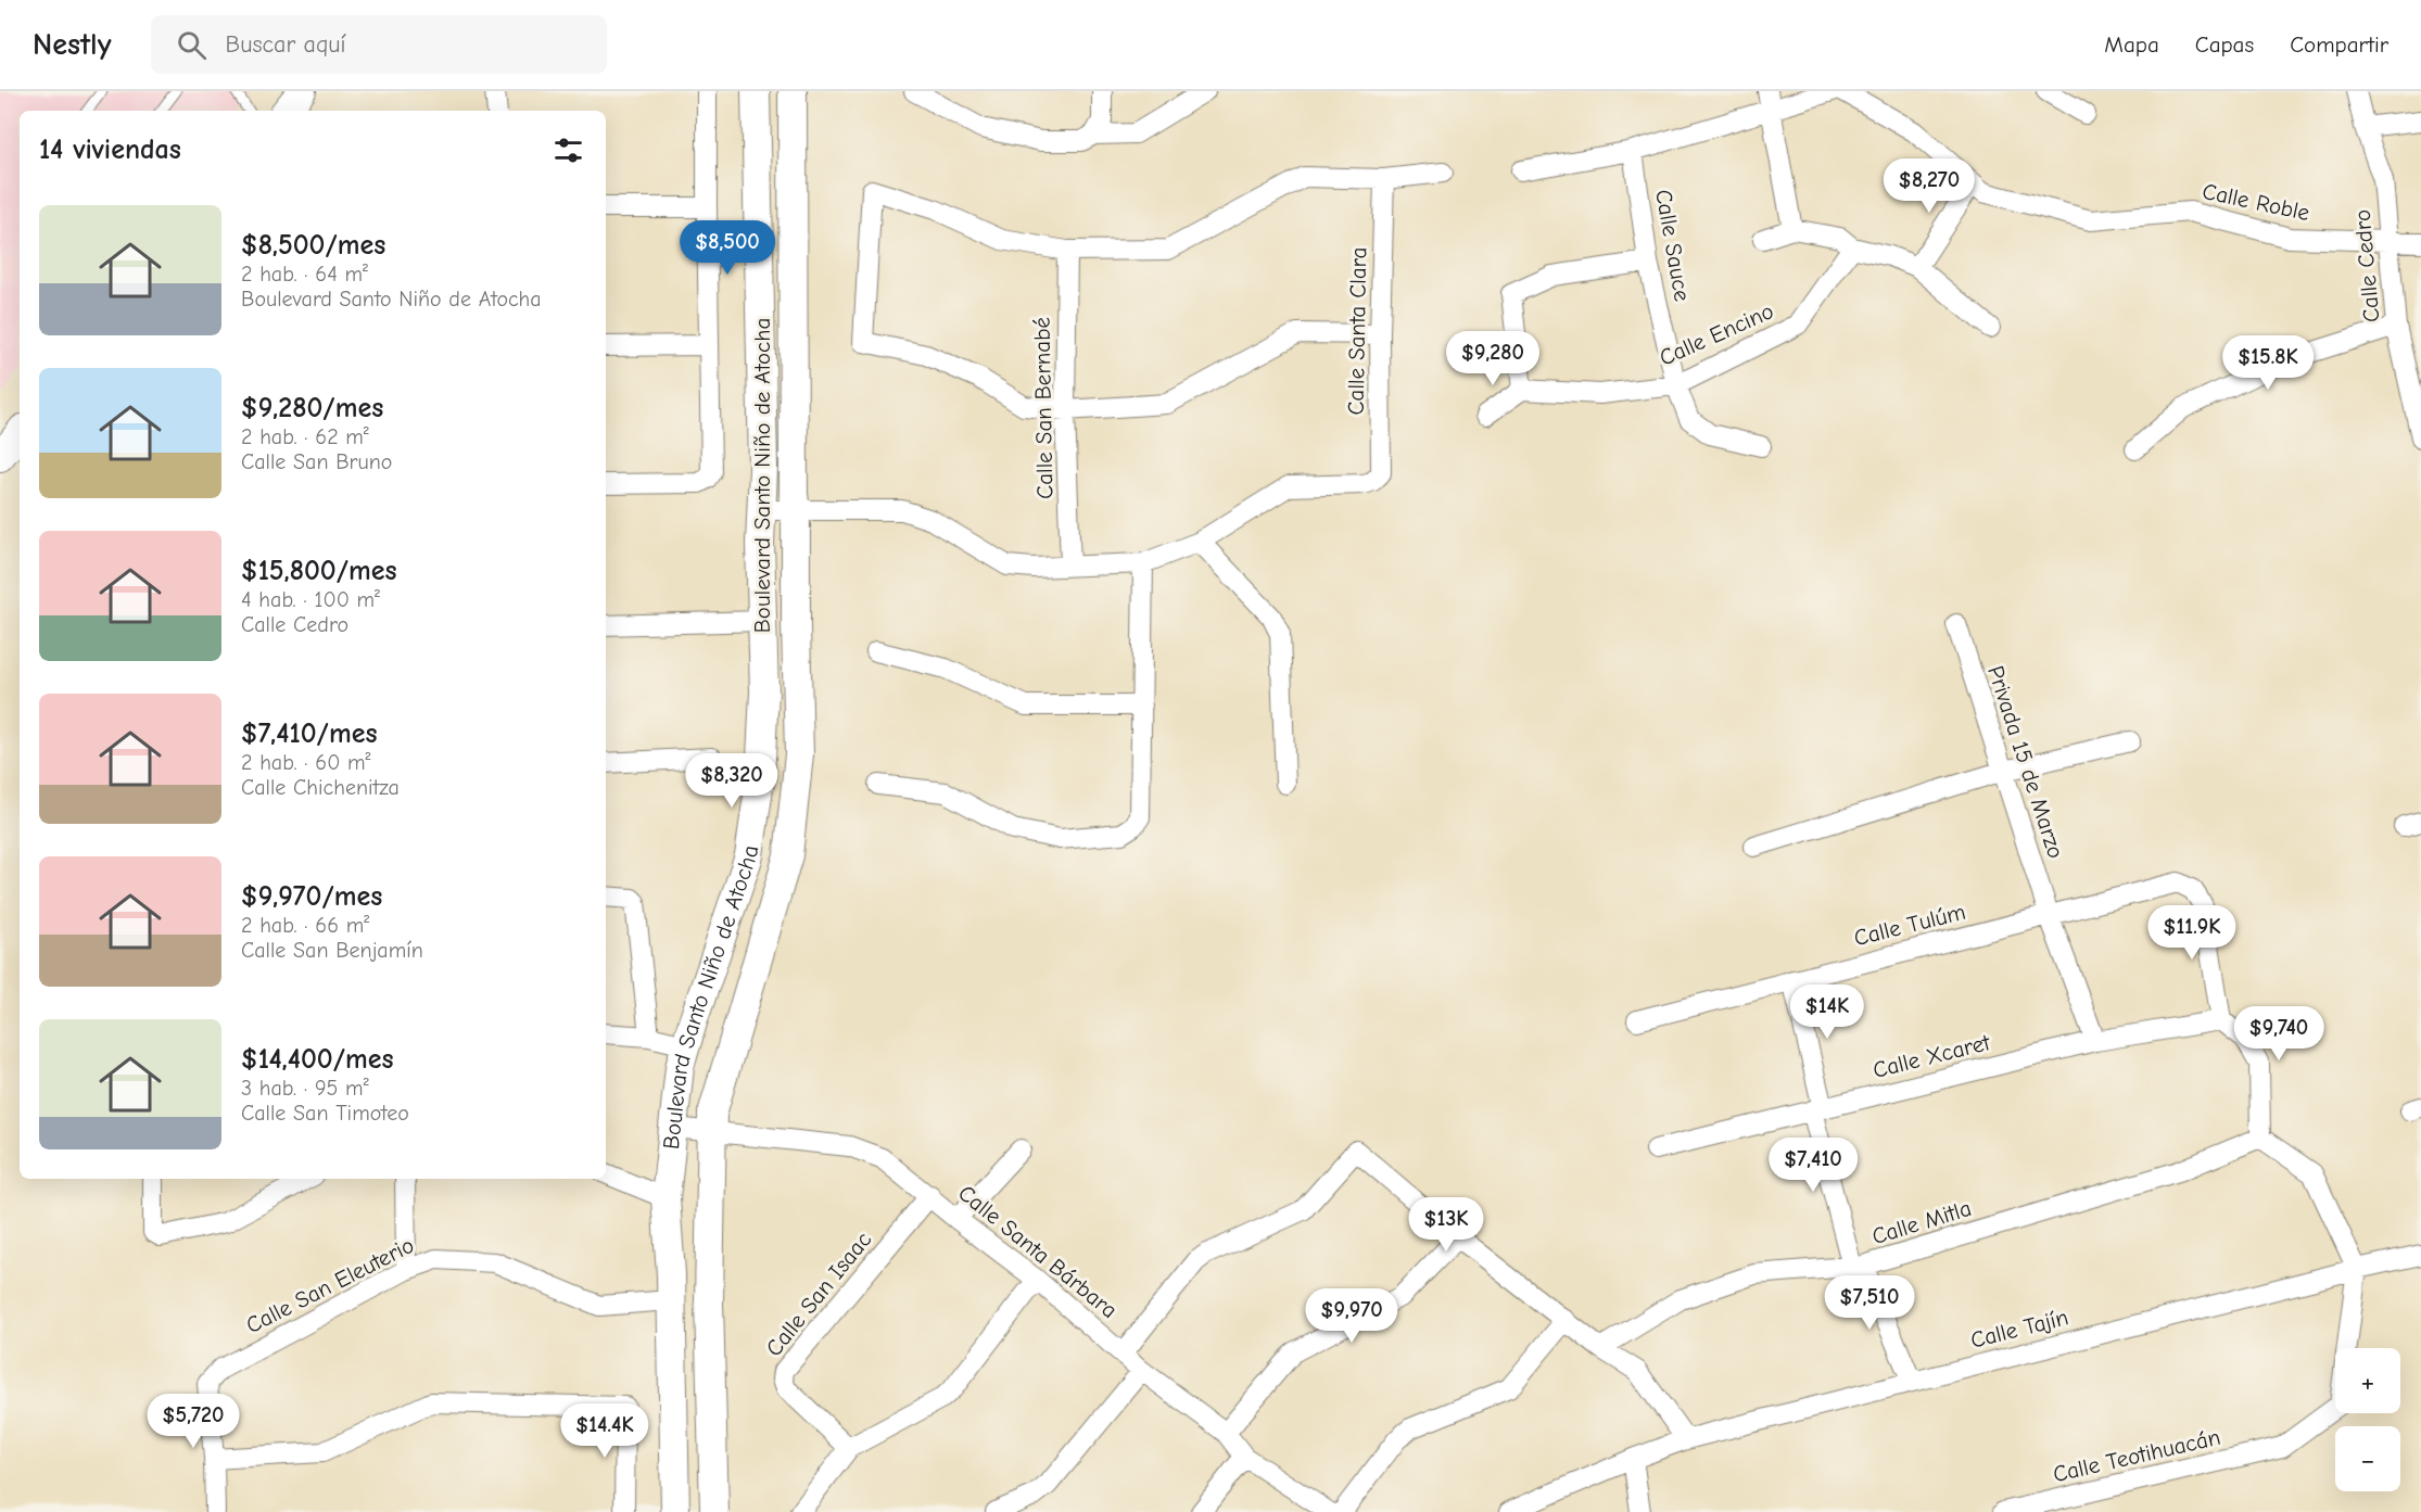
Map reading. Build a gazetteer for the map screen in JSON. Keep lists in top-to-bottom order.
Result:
{
  "streets": {
    "street": [
      "Calle Roble",
      "Calle Sauce",
      "Calle Cedro",
      "Calle Santa Clara",
      "Calle Encino",
      "Calle San Bernabé",
      "Boulevard Santo Niño de Atocha",
      "Privada 15 de Marzo",
      "Calle Tulúm",
      "Calle Xcaret",
      "Calle Mitla",
      "Calle Santa Bárbara",
      "Calle San Eleuterio",
      "Calle San Isaac",
      "Calle Tajín",
      "Calle Teotihuacán"
    ]
  },
  "crossings": [
    ["Calle Roble", "Calle Cedro"],
    ["Calle Sauce", "Calle Encino"],
    ["Boulevard Santo Niño de Atocha", "Calle Santa Bárbara"],
    ["Boulevard Santo Niño de Atocha", "Calle San Eleuterio"],
    ["Privada 15 de Marzo", "Calle Tulúm"],
    ["Privada 15 de Marzo", "Calle Xcaret"],
    ["Calle Tulúm", "Calle Xcaret"],
    ["Calle Santa Bárbara", "Calle San Isaac"],
    ["Calle Tajín", "Calle Teotihuacán"]
  ],
  "page": {
    "header": "Nestly",
    "search": "Buscar aquí",
    "nav": ["Mapa", "Capas", "Compartir"],
    "heading": "14 viviendas",
    "price": [
      "$8,270",
      "$8,500",
      "$9,280",
      "$15.8K",
      "$8,320",
      "$11.9K",
      "$14K",
      "$9,740",
      "$7,410",
      "$13K",
      "$7,510",
      "$9,970",
      "$5,720",
      "$14.4K"
    ],
    "list": [
      {
        "name": "$8,500/mes",
        "note": "2 hab. · 64 m² · Boulevard Santo Niño de Atocha"
      },
      {
        "name": "$9,280/mes",
        "note": "2 hab. · 62 m² · Calle San Bruno"
      },
      {
        "name": "$15,800/mes",
        "note": "4 hab. · 100 m² · Calle Cedro"
      },
      {
        "name": "$7,410/mes",
        "note": "2 hab. · 60 m² · Calle Chichenitza"
      },
      {
        "name": "$9,970/mes",
        "note": "2 hab. · 66 m² · Calle San Benjamín"
      },
      {
        "name": "$14,400/mes",
        "note": "3 hab. · 95 m² · Calle San Timoteo"
      }
    ],
    "map_buttons": ["+", "−"]
  }
}
